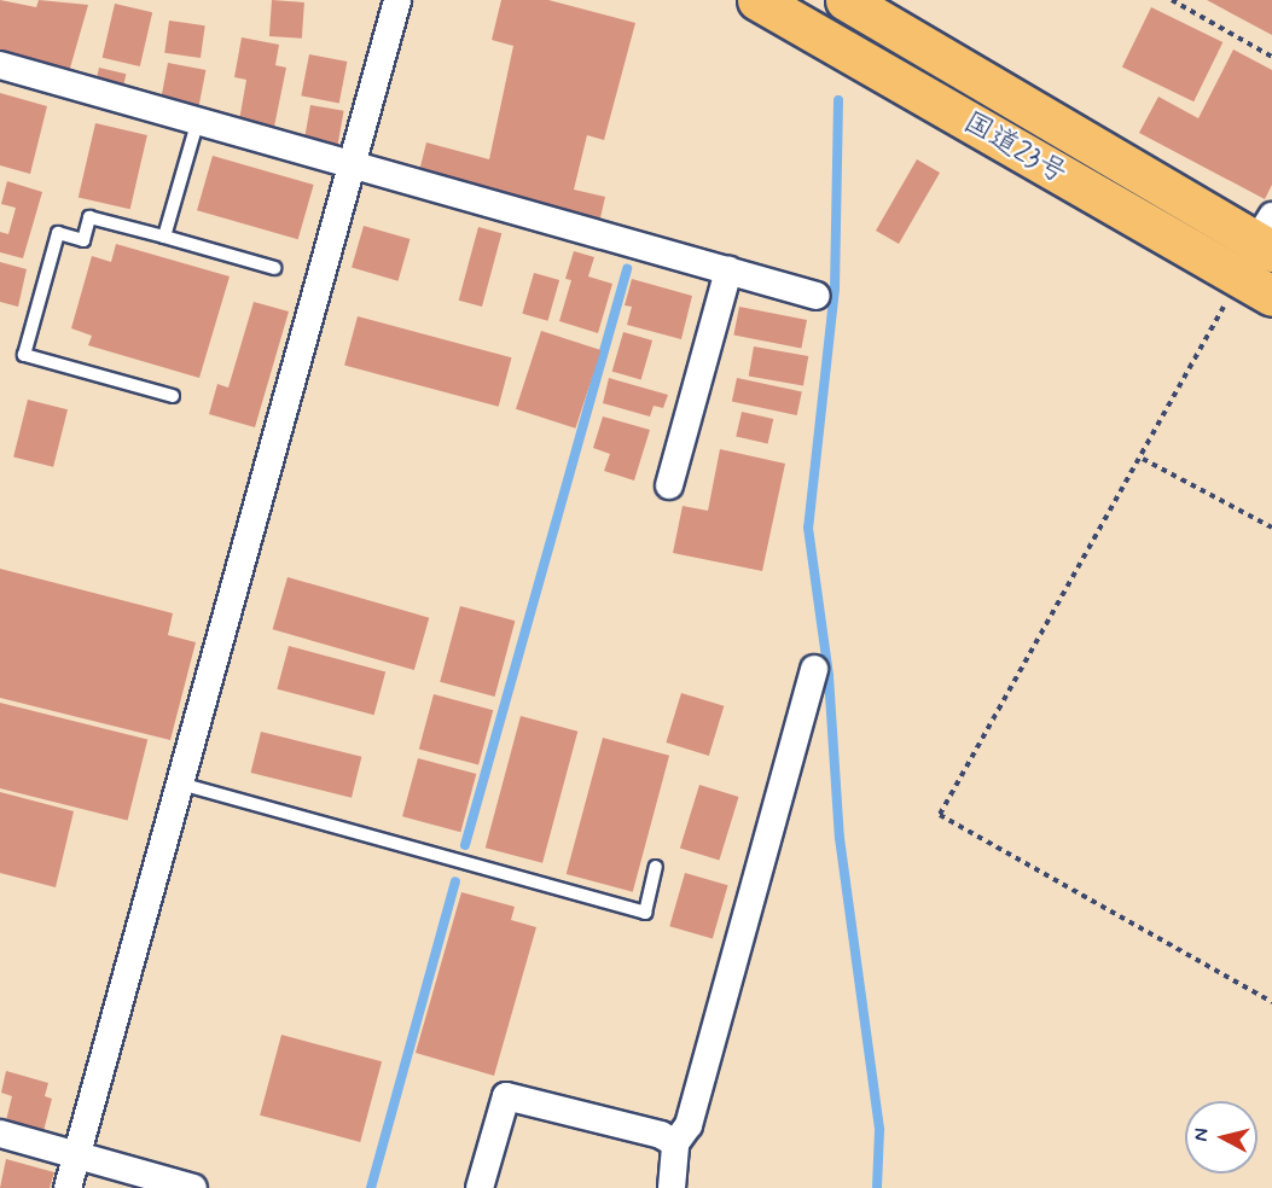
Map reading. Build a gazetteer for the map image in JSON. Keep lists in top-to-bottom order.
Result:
{
  "streets": {
    "highway": ["国道23号"]
  },
  "north": "left"
}
